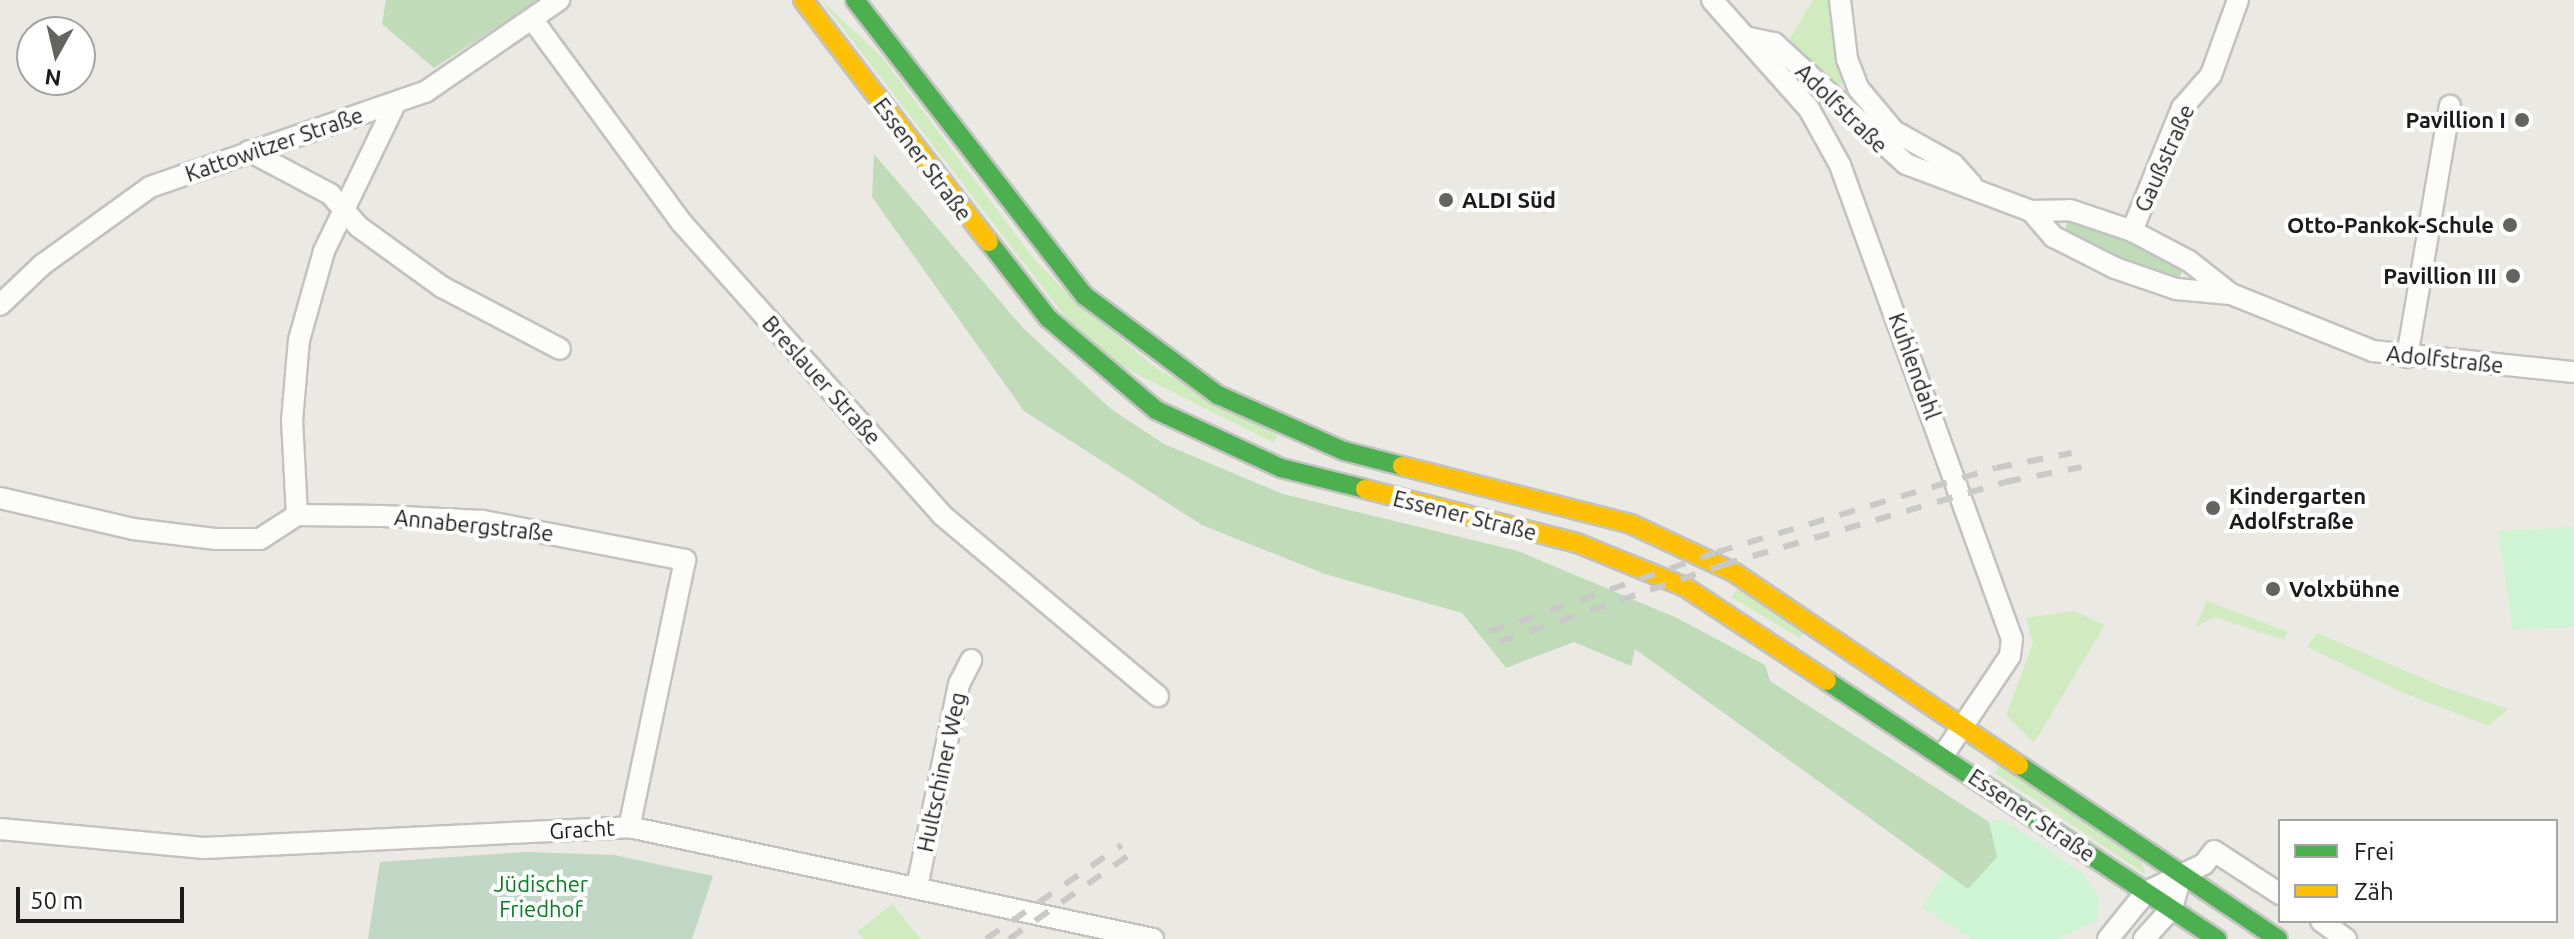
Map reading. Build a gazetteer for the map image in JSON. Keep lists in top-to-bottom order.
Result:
{
  "streets": {
    "main road": ["Essener Straße"],
    "street": [
      "Adolfstraße",
      "Kattowitzer Straße",
      "Gaußstraße",
      "Kuhlendahl",
      "Breslauer Straße",
      "Annabergstraße",
      "Hultschiner Weg",
      "Gracht"
    ]
  },
  "crossings": [
    ["Adolfstraße", "Gaußstraße"],
    ["Adolfstraße", "Kuhlendahl"],
    ["Kattowitzer Straße", "Breslauer Straße"],
    ["Essener Straße", "Kuhlendahl"],
    ["Annabergstraße", "Gracht"],
    ["Hultschiner Weg", "Gracht"]
  ],
  "parks": ["Jüdischer Friedhof"],
  "places": [
    "Pavillion I",
    "ALDI Süd",
    "Otto-Pankok-Schule",
    "Pavillion III",
    "Kindergarten Adolfstraße",
    "Volxbühne"
  ],
  "legend": ["Frei", "Zäh"],
  "scale_bar": "50 m",
  "north": "bottom"
}
